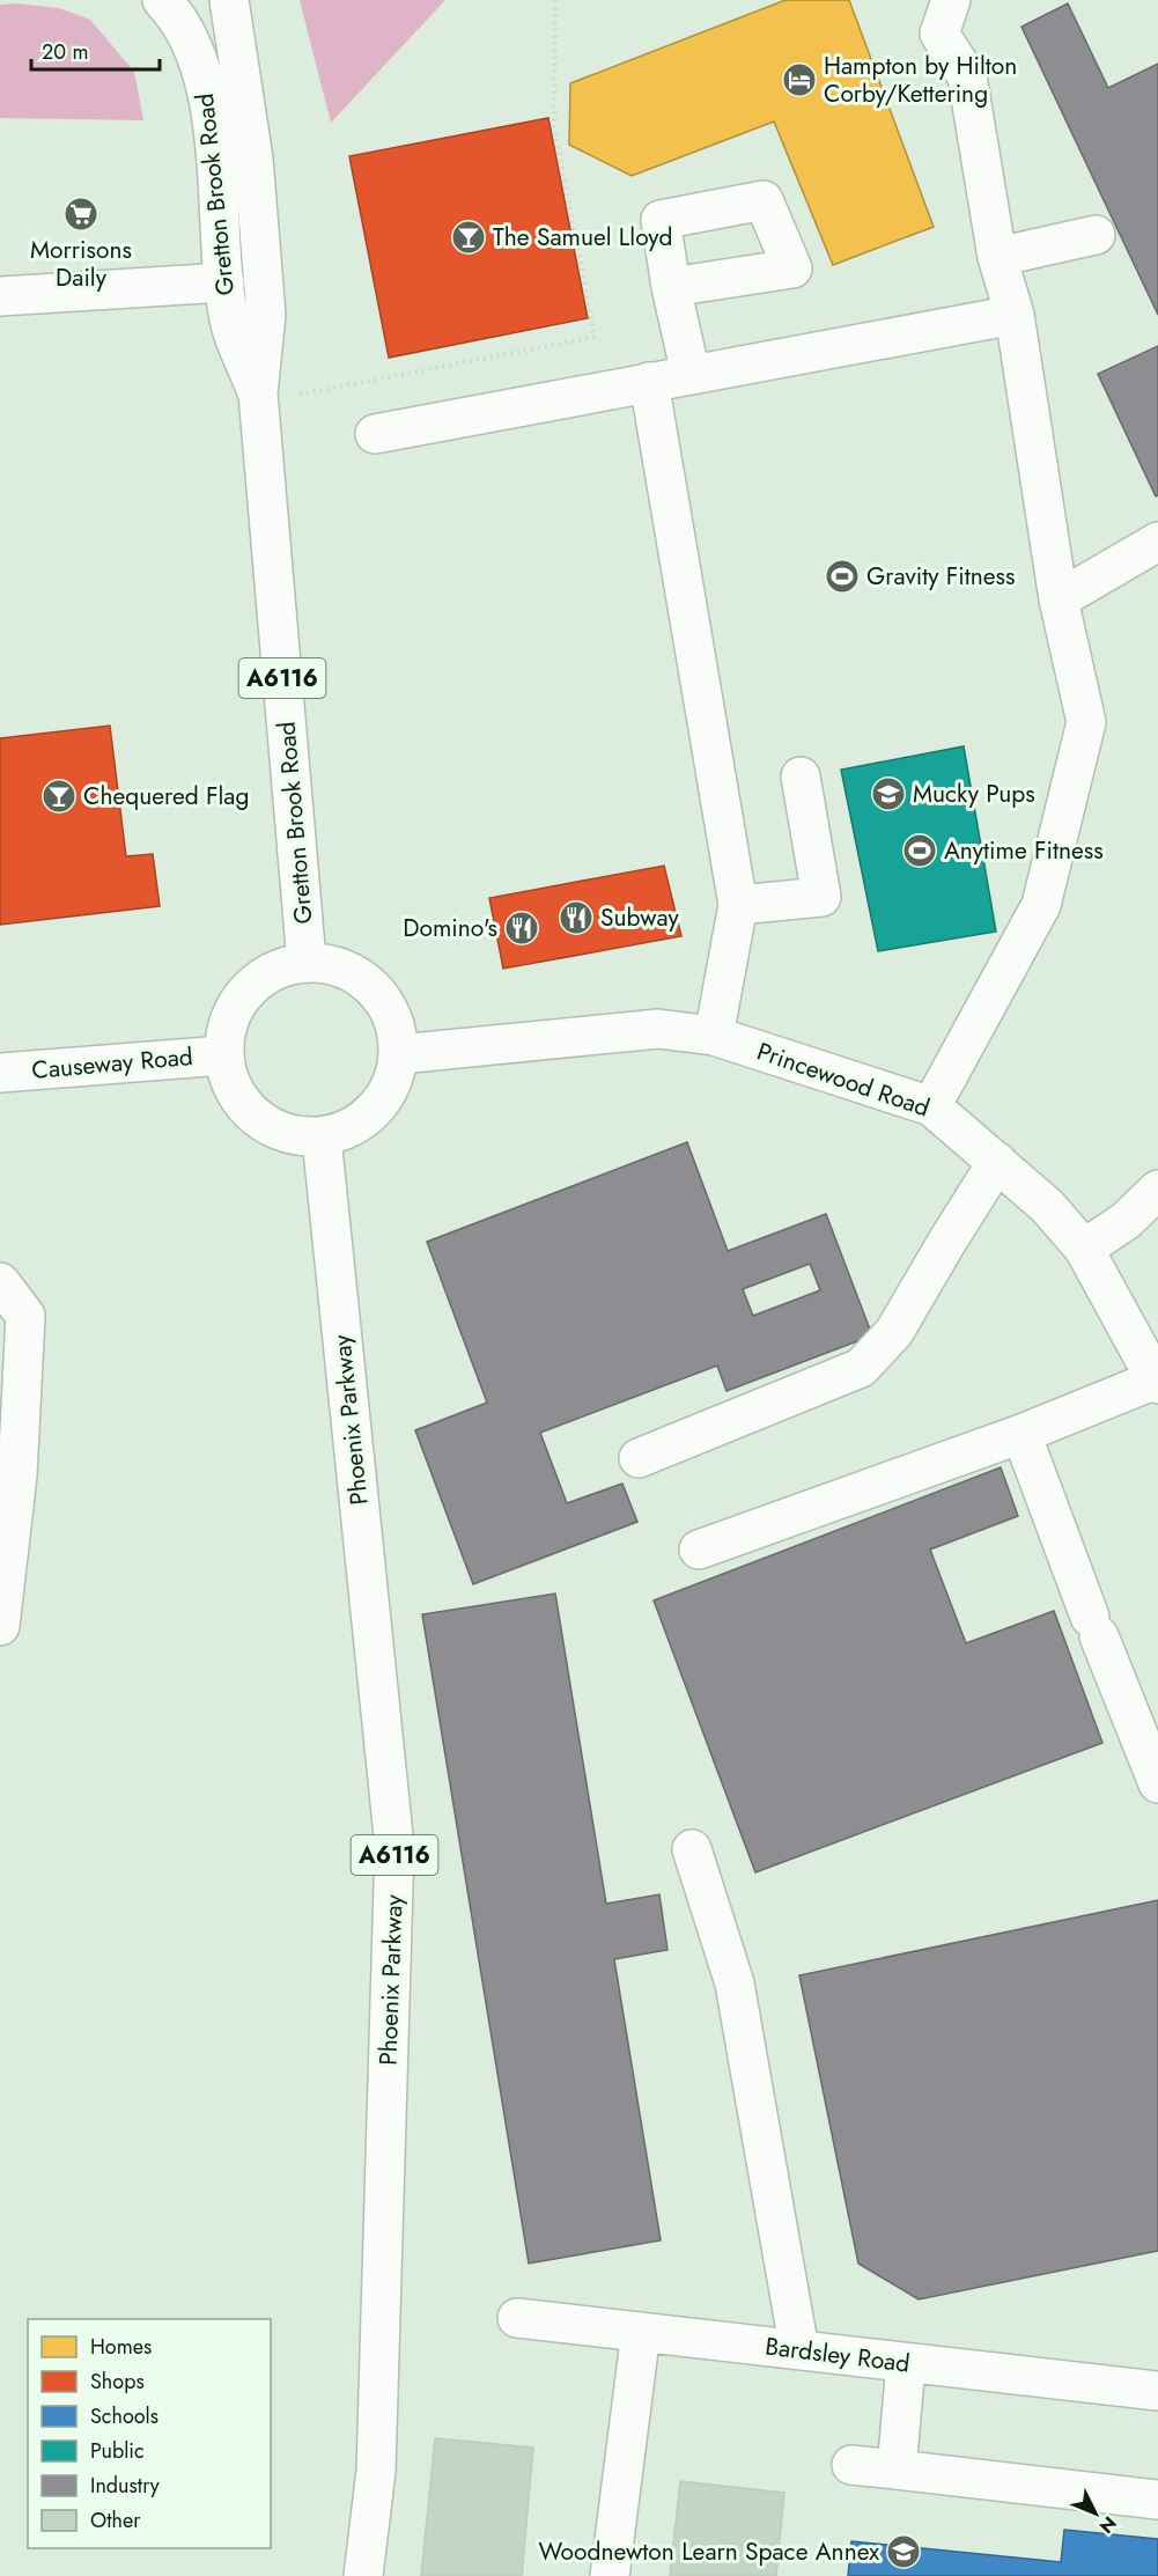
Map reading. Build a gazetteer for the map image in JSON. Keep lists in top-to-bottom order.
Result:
{
  "streets": {
    "street": [
      "Gretton Brook Road",
      "A6116",
      "Causeway Road",
      "Princewood Road",
      "Phoenix Parkway",
      "Bardsley Road"
    ]
  },
  "crossings": [
    ["Gretton Brook Road", "Causeway Road"],
    ["Gretton Brook Road", "Princewood Road"],
    ["Gretton Brook Road", "Phoenix Parkway"],
    ["Causeway Road", "Princewood Road"],
    ["Causeway Road", "Phoenix Parkway"],
    ["Princewood Road", "Phoenix Parkway"]
  ],
  "places": {
    "hotel": ["Hampton by Hilton Corby/Kettering"],
    "supermarket": ["Morrisons Daily"],
    "bar": ["The Samuel Lloyd", "Chequered Flag"],
    "sports": ["Gravity Fitness", "Anytime Fitness"],
    "school or university": ["Mucky Pups", "Woodnewton Learn Space Annex"],
    "restaurant": ["Subway", "Domino's"]
  },
  "legend": [
    "Homes",
    "Shops",
    "Schools",
    "Public",
    "Industry",
    "Other"
  ],
  "scale_bar": "20 m",
  "north": "bottom right"
}
